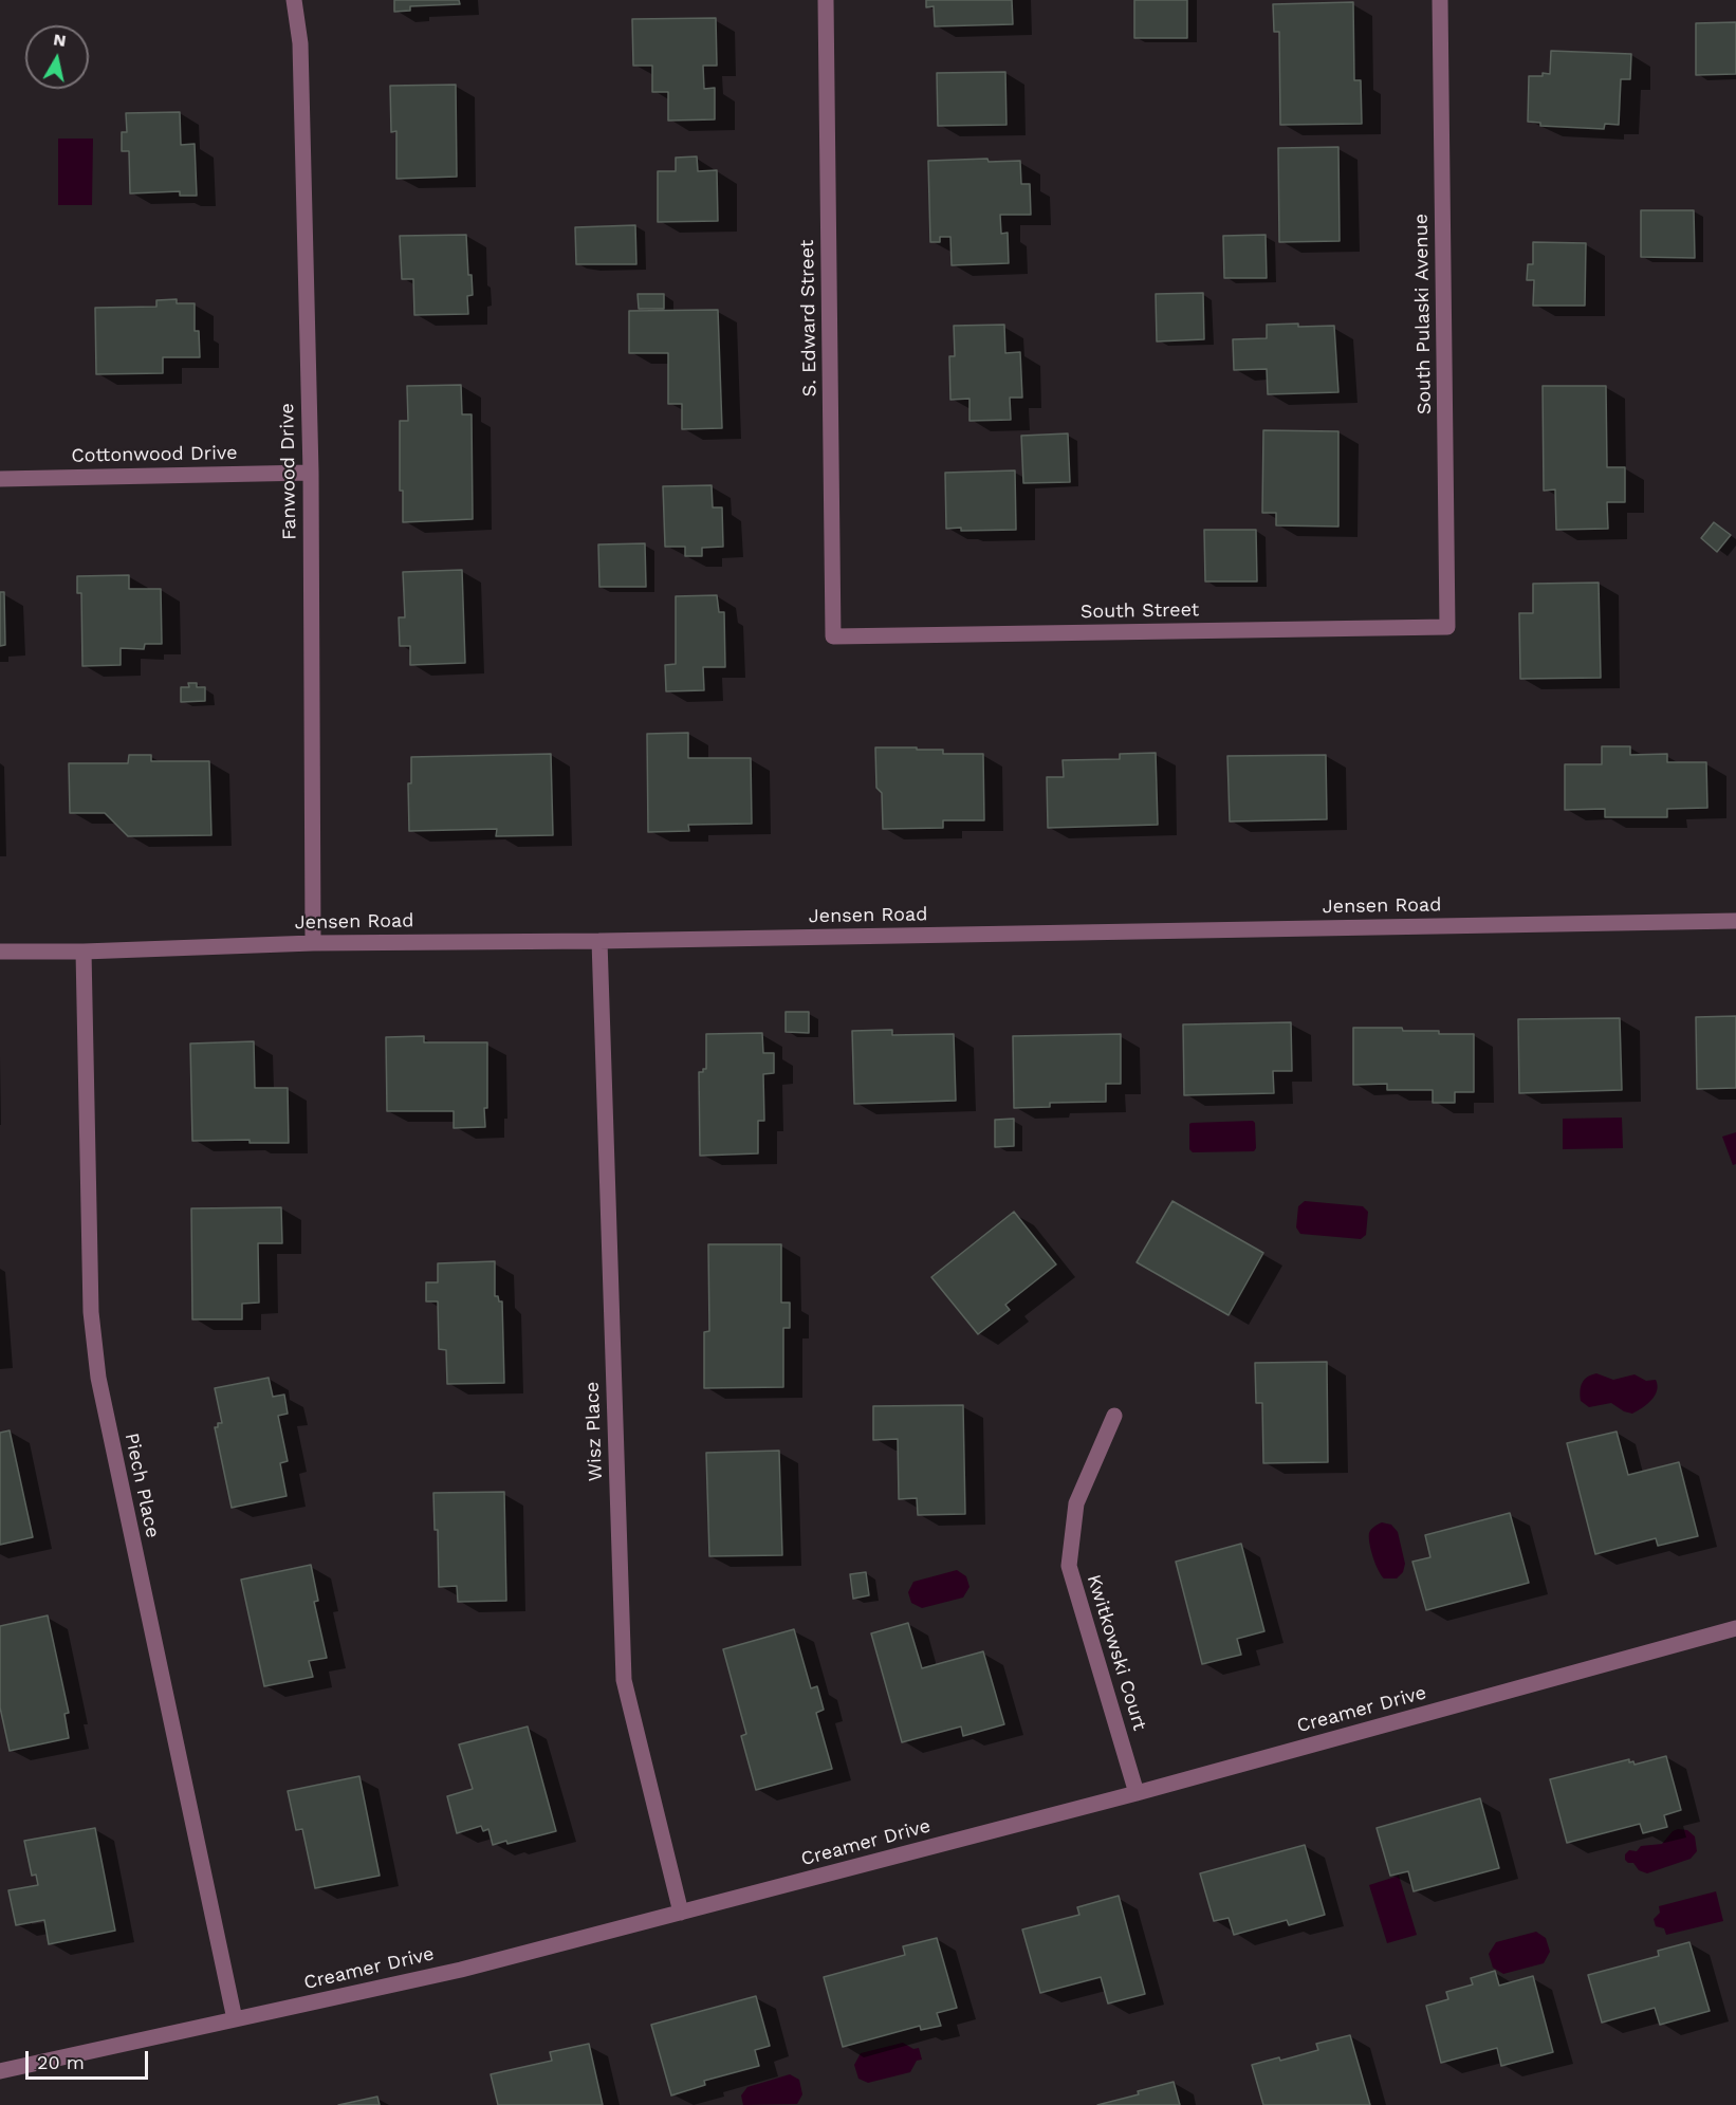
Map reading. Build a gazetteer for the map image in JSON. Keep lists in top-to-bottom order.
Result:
{
  "streets": {
    "street": [
      "South Pulaski Avenue",
      "S. Edward Street",
      "Cottonwood Drive",
      "Fanwood Drive",
      "South Street",
      "Jensen Road",
      "Wisz Place",
      "Piech Place",
      "Kwitkowski Court",
      "Creamer Drive"
    ]
  },
  "crossings": [
    ["South Pulaski Avenue", "South Street"],
    ["S. Edward Street", "South Street"],
    ["Cottonwood Drive", "Fanwood Drive"],
    ["Fanwood Drive", "Jensen Road"],
    ["Jensen Road", "Wisz Place"],
    ["Jensen Road", "Piech Place"],
    ["Wisz Place", "Creamer Drive"],
    ["Piech Place", "Creamer Drive"],
    ["Kwitkowski Court", "Creamer Drive"]
  ],
  "scale_bar": "20 m",
  "north": "top"
}
